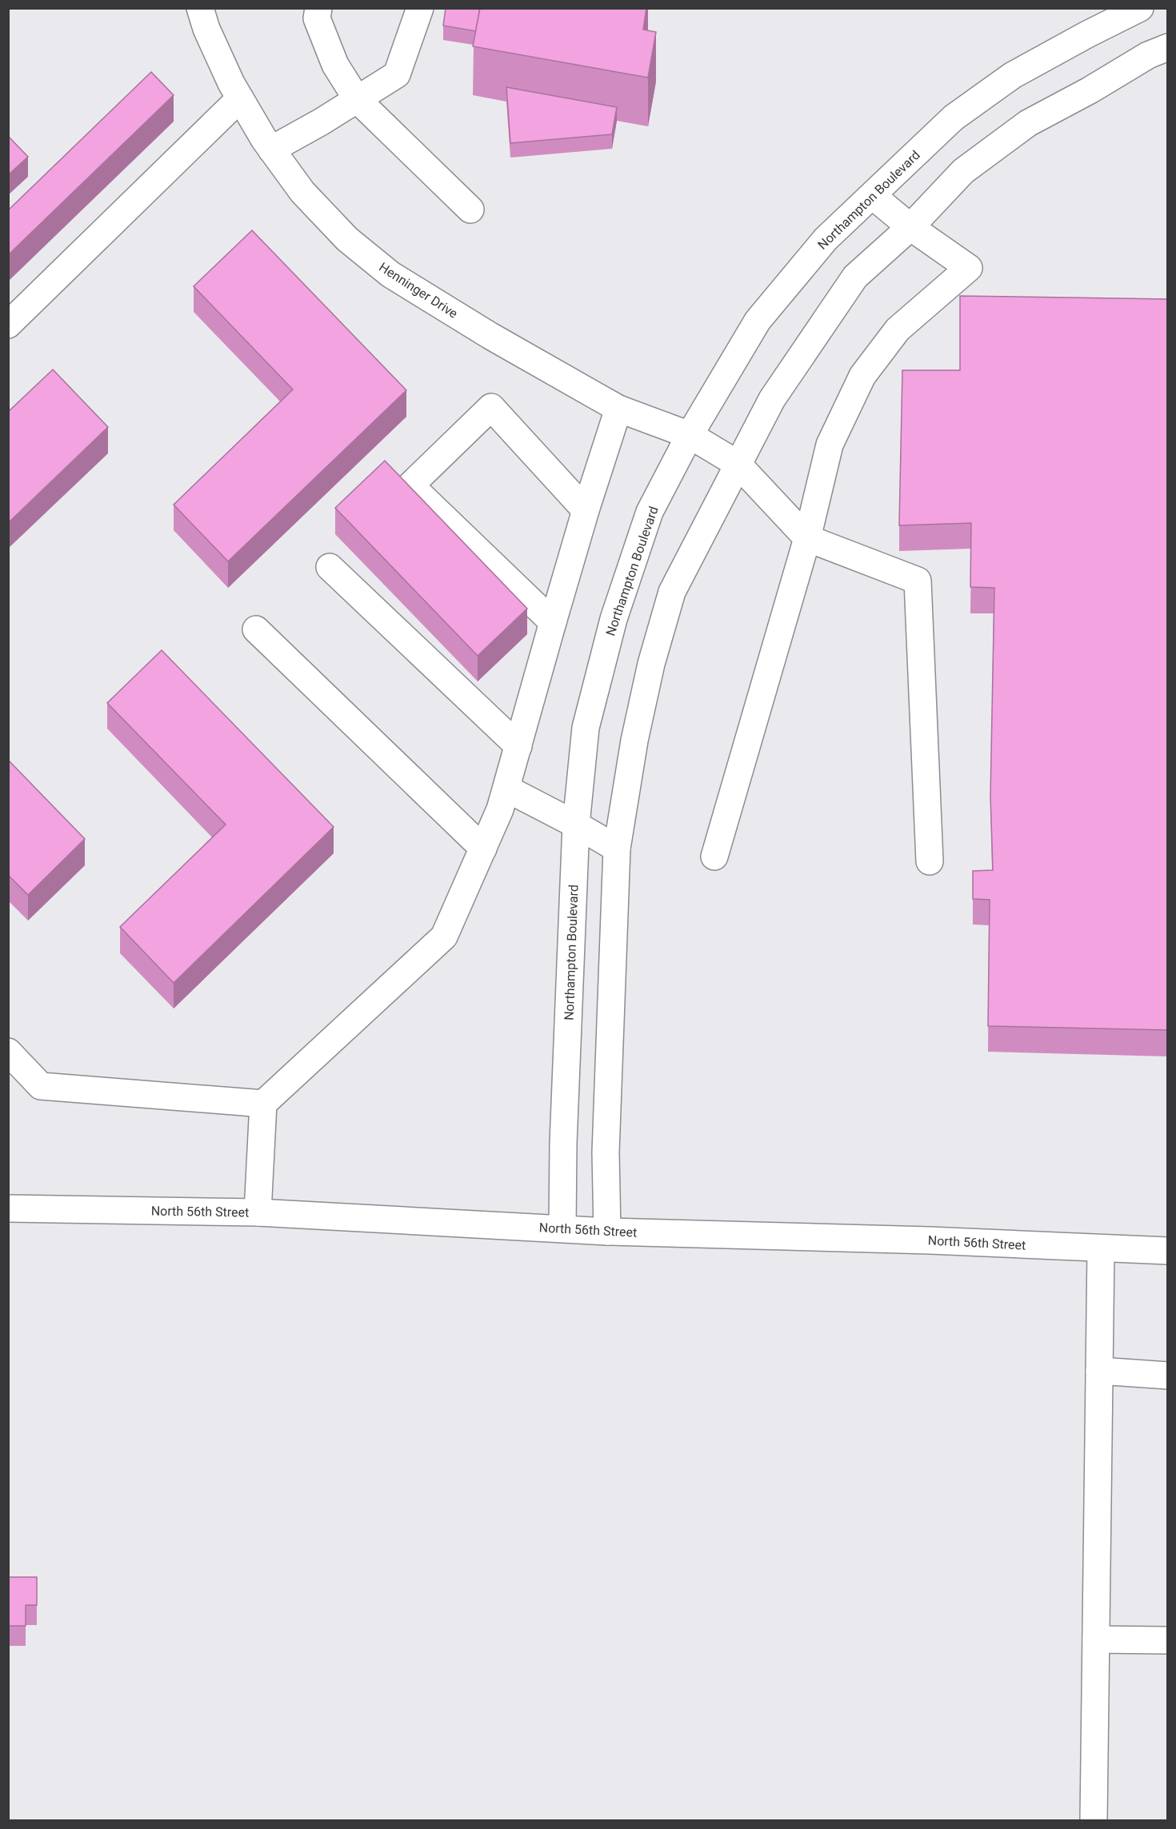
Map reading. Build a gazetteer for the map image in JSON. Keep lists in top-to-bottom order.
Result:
{
  "streets": {
    "street": ["Northampton Boulevard", "Henninger Drive", "North 56th Street"]
  },
  "crossings": [
    ["Northampton Boulevard", "Henninger Drive"],
    ["Northampton Boulevard", "North 56th Street"]
  ]
}
